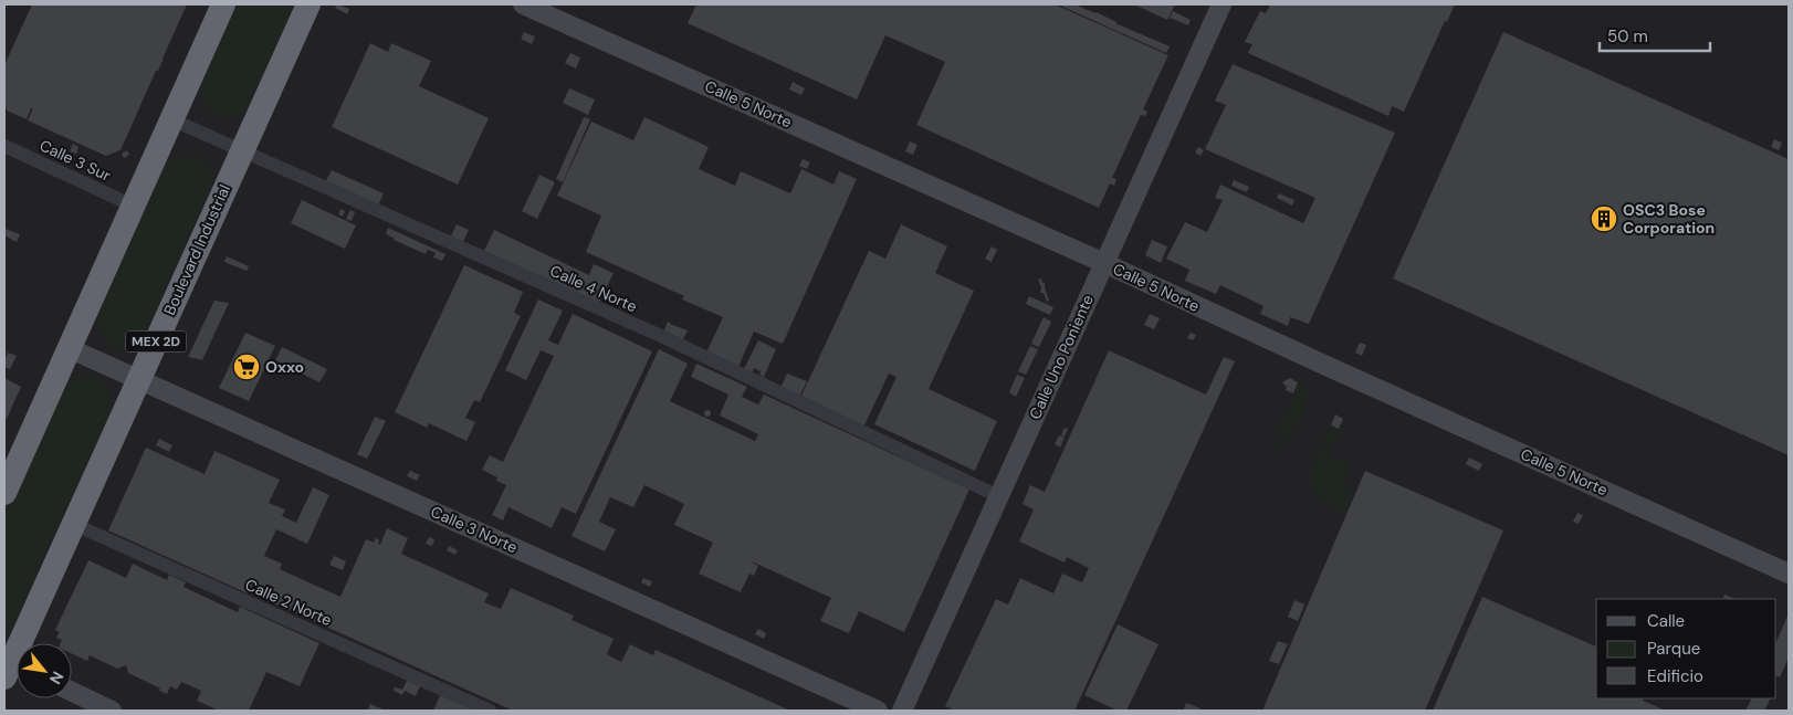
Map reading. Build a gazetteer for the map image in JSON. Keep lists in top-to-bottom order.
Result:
{
  "streets": {
    "highway": ["Boulevard Industrial", "MEX 2D"],
    "street": [
      "Calle 5 Norte",
      "Calle 3 Sur",
      "Calle 4 Norte",
      "Calle Uno Poniente",
      "Calle 3 Norte",
      "Calle 2 Norte"
    ]
  },
  "crossings": [
    ["Calle 5 Norte", "Calle Uno Poniente"],
    ["Boulevard Industrial", "Calle 4 Norte"],
    ["Boulevard Industrial", "Calle 3 Norte"],
    ["Boulevard Industrial", "Calle 2 Norte"],
    ["Calle 4 Norte", "Calle Uno Poniente"]
  ],
  "places": {
    "building": ["OSC3 Bose Corporation"],
    "supermarket": ["Oxxo"]
  },
  "legend": ["Calle", "Parque", "Edificio"],
  "scale_bar": "50 m",
  "north": "bottom right"
}
